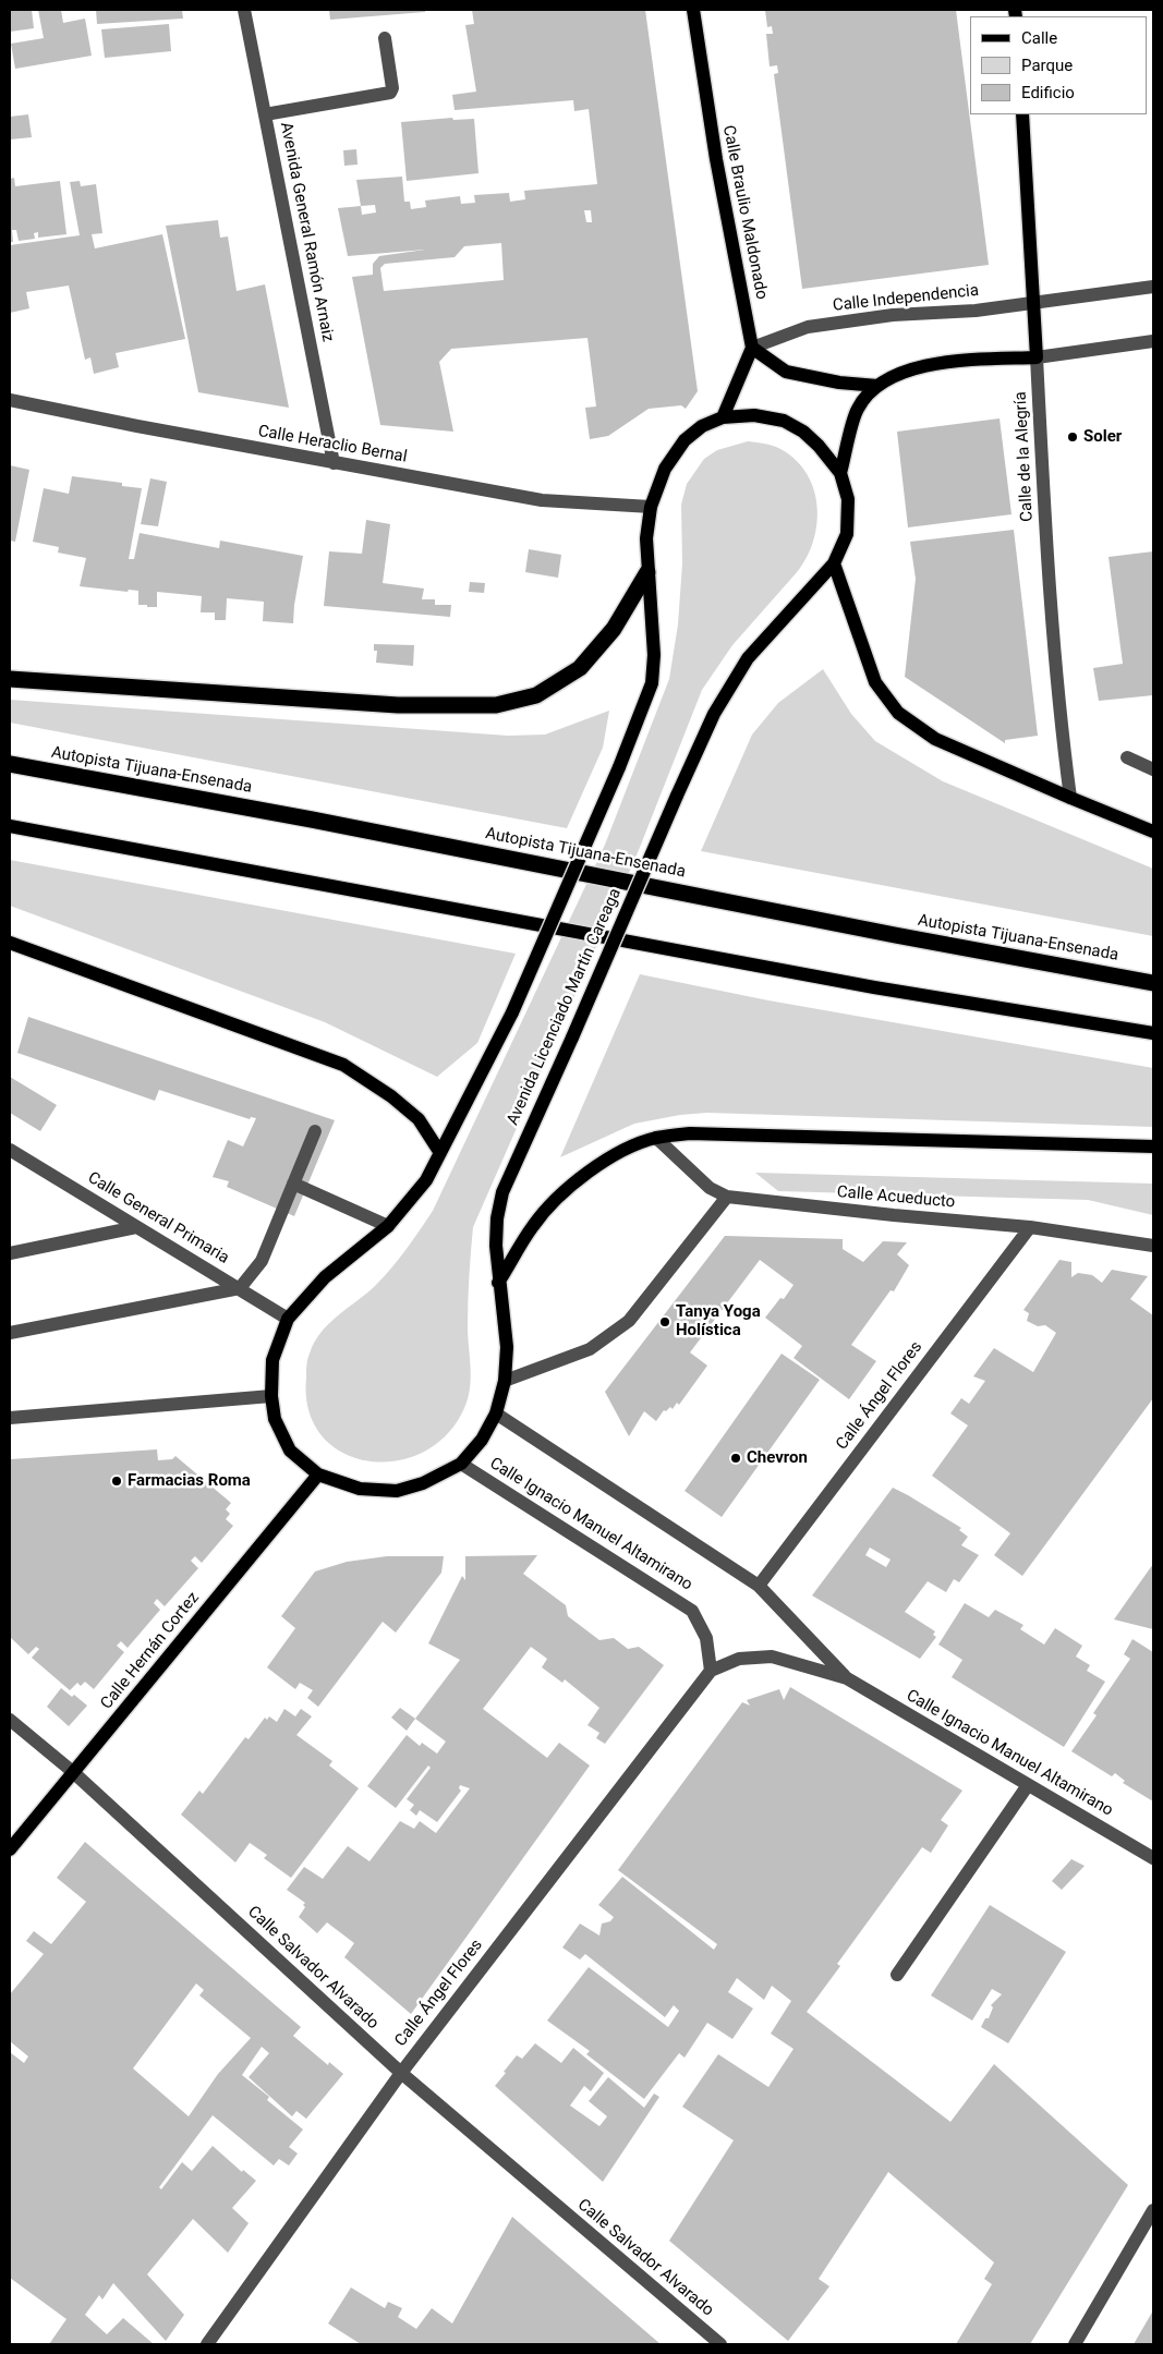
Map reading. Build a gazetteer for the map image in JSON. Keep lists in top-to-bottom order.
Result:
{
  "streets": {
    "highway": ["Autopista Tijuana-Ensenada"],
    "main road": [
      "Calle Braulio Maldonado",
      "Calle de la Alegría",
      "Avenida Licenciado Martín Careaga",
      "Calle Hernán Cortez"
    ],
    "street": [
      "Avenida General Ramón Arnaiz",
      "Calle Independencia",
      "Calle Heraclio Bernal",
      "Calle Acueducto",
      "Calle General Primaria",
      "Calle Ángel Flores",
      "Calle Ignacio Manuel Altamirano",
      "Calle Salvador Alvarado"
    ]
  },
  "crossings": [
    ["Calle Braulio Maldonado", "Calle Independencia"],
    ["Avenida General Ramón Arnaiz", "Calle Heraclio Bernal"],
    ["Calle Independencia", "Calle de la Alegría"],
    ["Calle Heraclio Bernal", "Avenida Licenciado Martín Careaga"],
    ["Avenida Licenciado Martín Careaga", "Calle General Primaria"],
    ["Avenida Licenciado Martín Careaga", "Calle Ignacio Manuel Altamirano"],
    ["Avenida Licenciado Martín Careaga", "Calle Hernán Cortez"],
    ["Calle Acueducto", "Calle Ángel Flores"],
    ["Calle Ángel Flores", "Calle Ignacio Manuel Altamirano"],
    ["Calle Ángel Flores", "Calle Salvador Alvarado"],
    ["Calle Hernán Cortez", "Calle Salvador Alvarado"]
  ],
  "places": [
    "Soler",
    "Tanya Yoga Holística",
    "Chevron",
    "Farmacias Roma"
  ],
  "legend": ["Calle", "Parque", "Edificio"]
}
